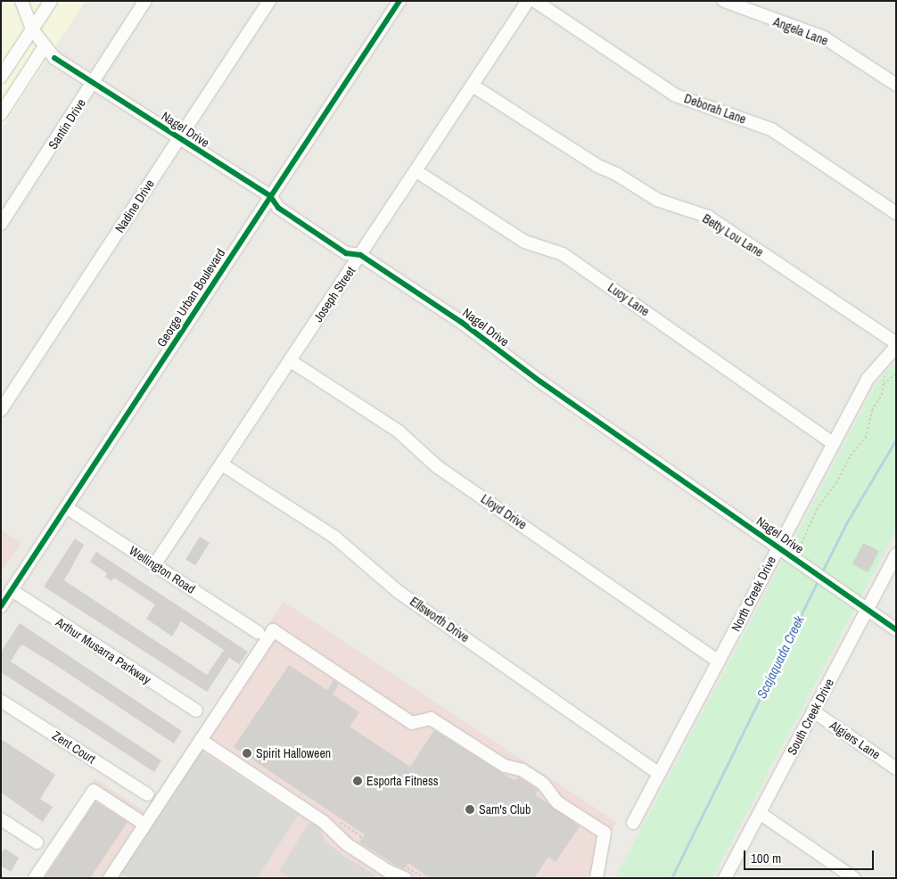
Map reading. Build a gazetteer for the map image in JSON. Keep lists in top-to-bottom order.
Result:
{
  "streets": {
    "street": [
      "Angela Lane",
      "Deborah Lane",
      "Santin Drive",
      "Nagel Drive",
      "Nadine Drive",
      "Betty Lou Lane",
      "Joseph Street",
      "George Urban Boulevard",
      "Lucy Lane",
      "Lloyd Drive",
      "Wellington Road",
      "North Creek Drive",
      "Ellsworth Drive",
      "Arthur Musarra Parkway",
      "South Creek Drive",
      "Algiers Lane",
      "Zent Court"
    ]
  },
  "crossings": [
    ["Santin Drive", "Nagel Drive"],
    ["Nagel Drive", "Nadine Drive"],
    ["Nagel Drive", "Joseph Street"],
    ["Nagel Drive", "George Urban Boulevard"],
    ["Nagel Drive", "North Creek Drive"],
    ["Nagel Drive", "South Creek Drive"],
    ["Betty Lou Lane", "Joseph Street"],
    ["Joseph Street", "Lucy Lane"],
    ["Joseph Street", "Lloyd Drive"],
    ["Joseph Street", "Wellington Road"],
    ["Joseph Street", "Ellsworth Drive"],
    ["George Urban Boulevard", "Wellington Road"],
    ["George Urban Boulevard", "Arthur Musarra Parkway"],
    ["Lucy Lane", "North Creek Drive"],
    ["Lloyd Drive", "North Creek Drive"],
    ["North Creek Drive", "Ellsworth Drive"],
    ["South Creek Drive", "Algiers Lane"]
  ],
  "water": ["Scajaquada Creek"],
  "places": ["Spirit Halloween", "Esporta Fitness", "Sam's Club"],
  "scale_bar": "100 m"
}
